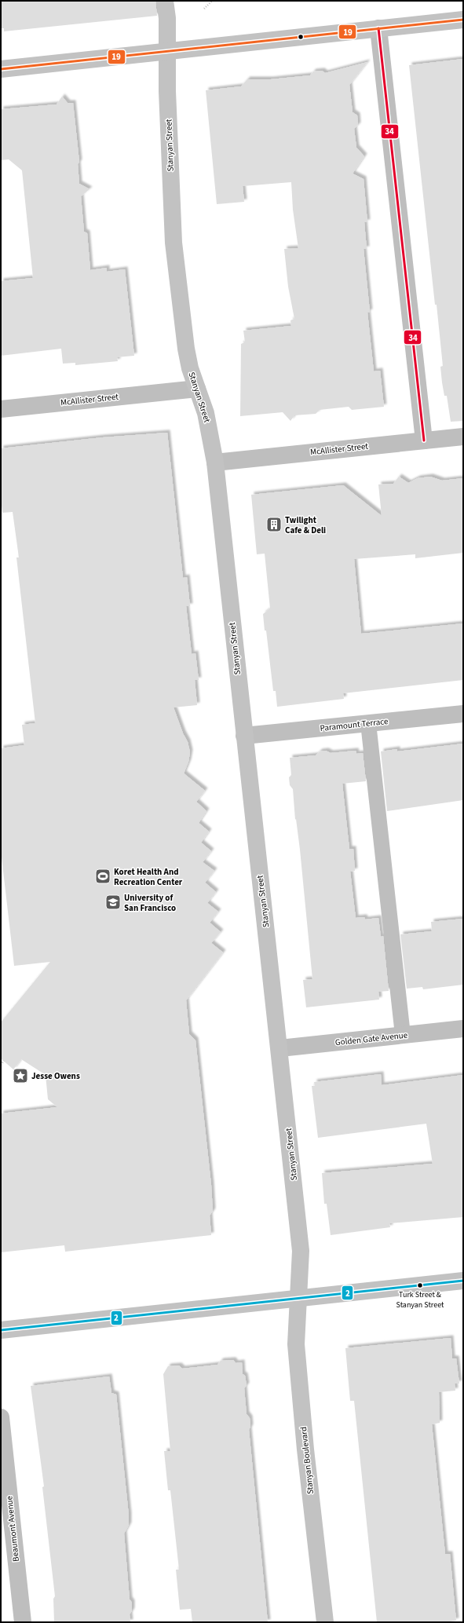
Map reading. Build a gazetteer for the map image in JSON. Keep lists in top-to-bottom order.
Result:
{
  "streets": {
    "main road": ["Stanyan Street", "Stanyan Boulevard"],
    "street": [
      "McAllister Street",
      "Paramount Terrace",
      "Golden Gate Avenue",
      "Beaumont Avenue"
    ]
  },
  "crossings": [
    ["Stanyan Street", "McAllister Street"],
    ["Stanyan Street", "Paramount Terrace"],
    ["Stanyan Street", "Golden Gate Avenue"],
    ["Stanyan Street", "Stanyan Boulevard"]
  ],
  "places": {
    "building": ["Twilight Cafe & Deli"],
    "sports": ["Koret Health And Recreation Center"],
    "school or university": ["University of San Francisco"],
    "place": ["Jesse Owens"],
    "other": ["Turk Street & Stanyan Street"]
  },
  "lines": ["transit line 19", "transit line 34", "transit line 2"]
}
